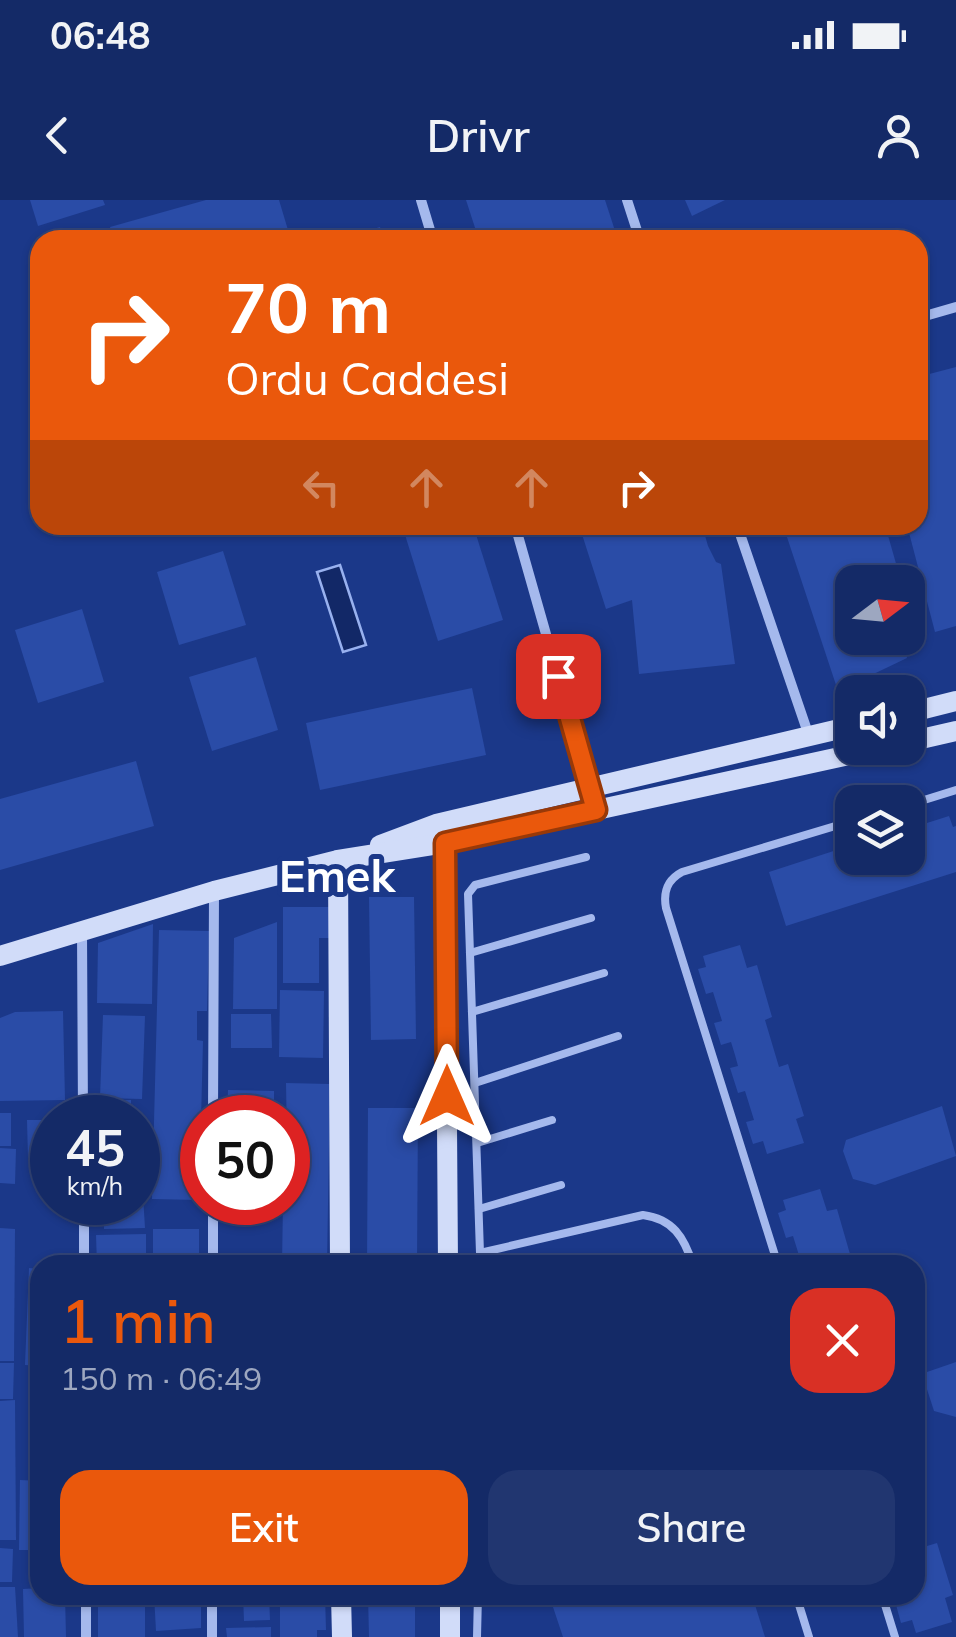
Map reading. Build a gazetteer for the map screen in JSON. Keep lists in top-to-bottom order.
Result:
{
  "districts": ["Emek"],
  "north": "right",
  "page": {
    "status": "06:48",
    "header": "Drivr",
    "turn": ["70 m", "Ordu Caddesi"],
    "speed": "45 km/h",
    "limit": "50",
    "heading": ["1 min", "150 m · 06:49"],
    "buttons": ["Exit", "Share"]
  }
}
